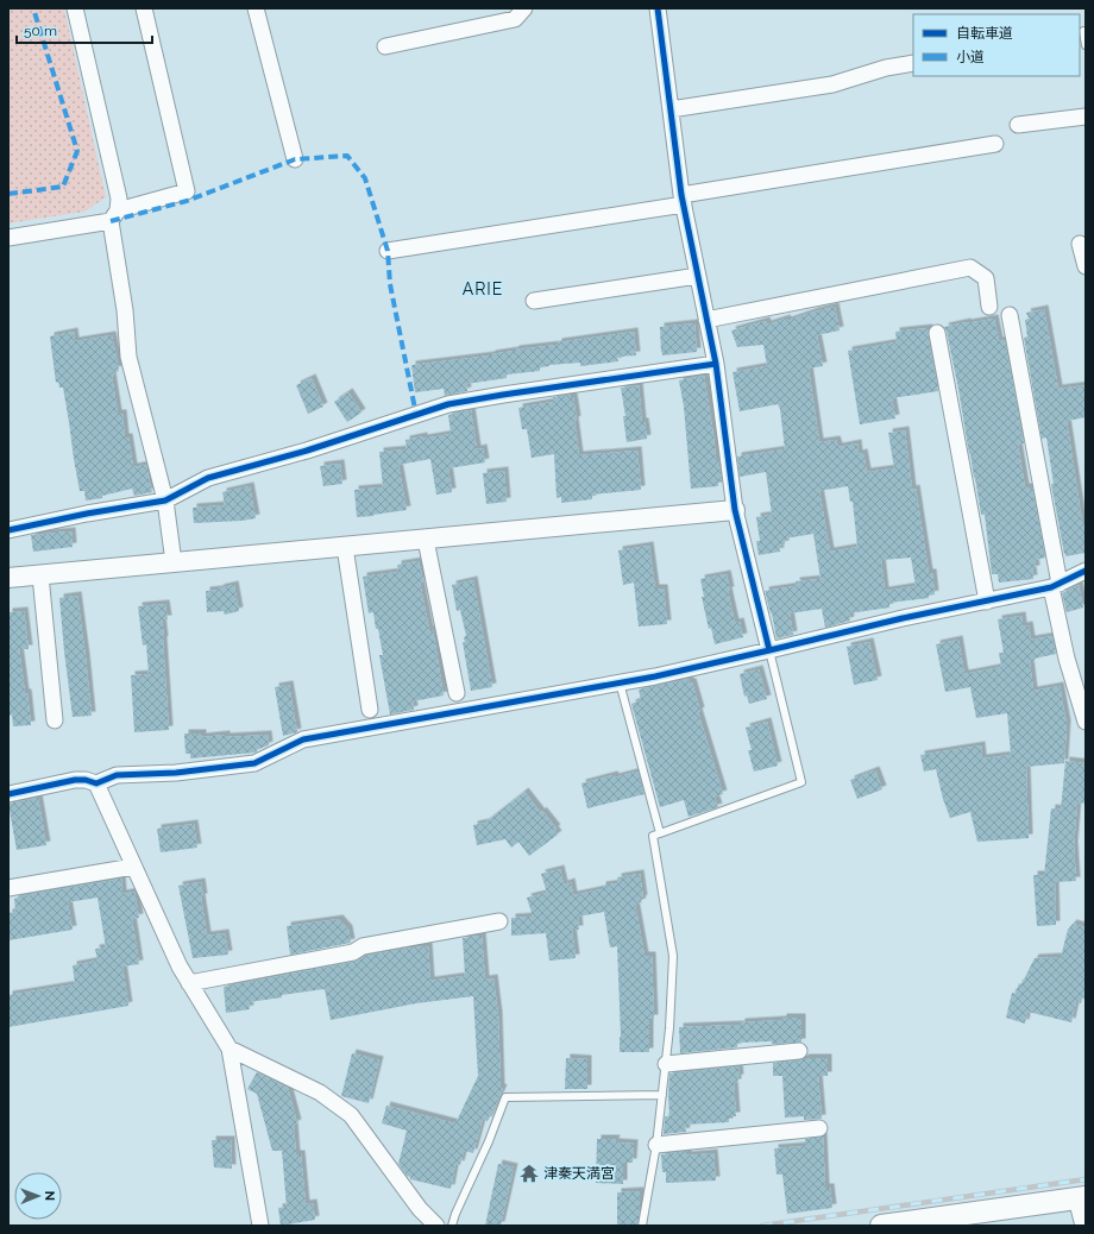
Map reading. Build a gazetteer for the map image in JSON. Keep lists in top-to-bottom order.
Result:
{
  "districts": ["ARIE"],
  "places": {
    "temple": ["津秦天満宮"]
  },
  "legend": ["自転車道", "小道"],
  "scale_bar": "50 m",
  "north": "right"
}
